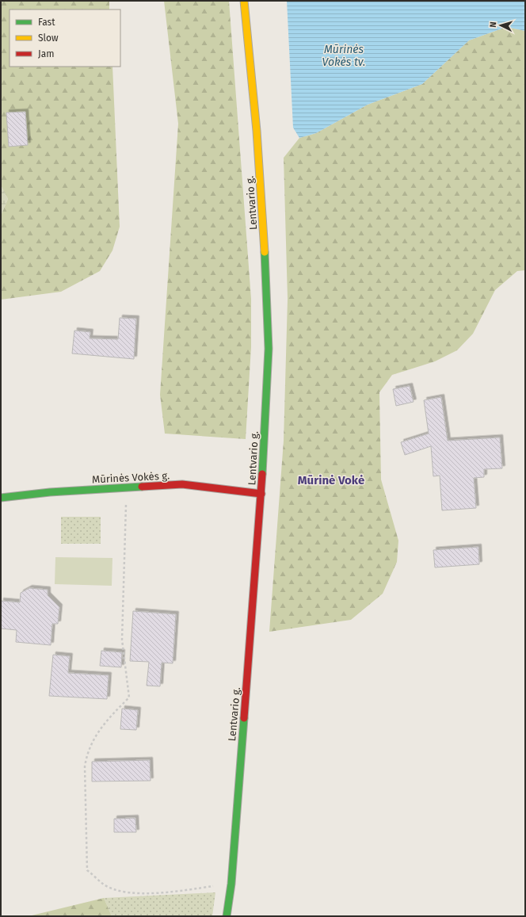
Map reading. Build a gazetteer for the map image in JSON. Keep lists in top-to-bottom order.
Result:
{
  "streets": {
    "main road": ["Lentvario g.", "Mūrinės Vokės g."]
  },
  "crossings": [
    ["Lentvario g.", "Mūrinės Vokės g."]
  ],
  "districts": ["Mūrinė Vokė"],
  "water": ["Mūrinės Vokės tv."],
  "legend": ["Fast", "Slow", "Jam"],
  "north": "left"
}
